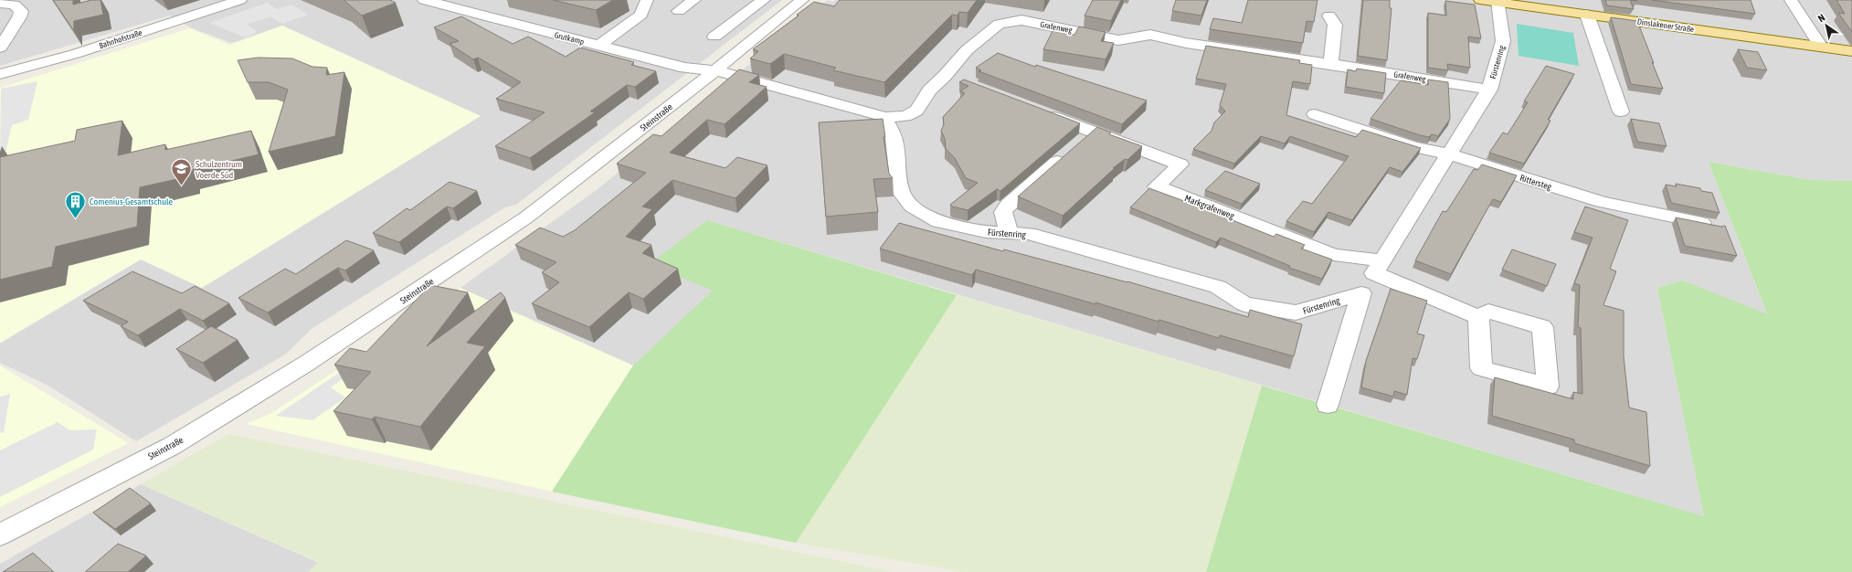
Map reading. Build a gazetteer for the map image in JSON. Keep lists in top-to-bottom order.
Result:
{
  "streets": {
    "main road": ["Dinslakener Straße"],
    "street": [
      "Grafenweg",
      "Grutkamp",
      "Bahnhofstraße",
      "Fürstenring",
      "Steinstraße",
      "Rittersteg",
      "Markgrafenweg"
    ]
  },
  "crossings": [
    ["Dinslakener Straße", "Fürstenring"],
    ["Grafenweg", "Fürstenring"],
    ["Grutkamp", "Steinstraße"],
    ["Fürstenring", "Rittersteg"],
    ["Fürstenring", "Markgrafenweg"]
  ],
  "places": {
    "school or university": ["Schulzentrum Voerde Süd"],
    "building": ["Comenius-Gesamtschule"]
  },
  "north": "top left"
}
